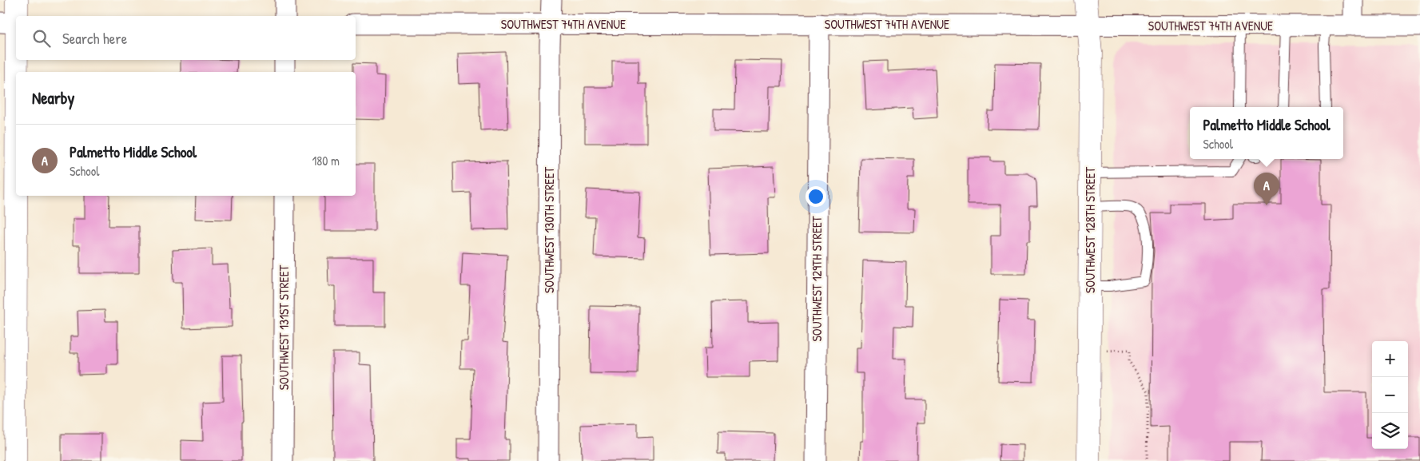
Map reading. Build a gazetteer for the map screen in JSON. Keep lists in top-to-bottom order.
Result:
{
  "streets": {
    "street": [
      "SOUTHWEST 74TH AVENUE",
      "SOUTHWEST 130TH STREET",
      "SOUTHWEST 128TH STREET",
      "SOUTHWEST 129TH STREET",
      "SOUTHWEST 131ST STREET"
    ]
  },
  "crossings": [
    ["SOUTHWEST 74TH AVENUE", "SOUTHWEST 130TH STREET"],
    ["SOUTHWEST 74TH AVENUE", "SOUTHWEST 128TH STREET"],
    ["SOUTHWEST 74TH AVENUE", "SOUTHWEST 129TH STREET"]
  ],
  "page": {
    "search": "Search here",
    "heading": "Nearby",
    "popup": ["Palmetto Middle School", "School"],
    "list": [
      {
        "mark": "A",
        "name": "Palmetto Middle School",
        "note": "School",
        "value": "180 m"
      }
    ],
    "pins": "A",
    "map_buttons": ["+", "−"]
  }
}
